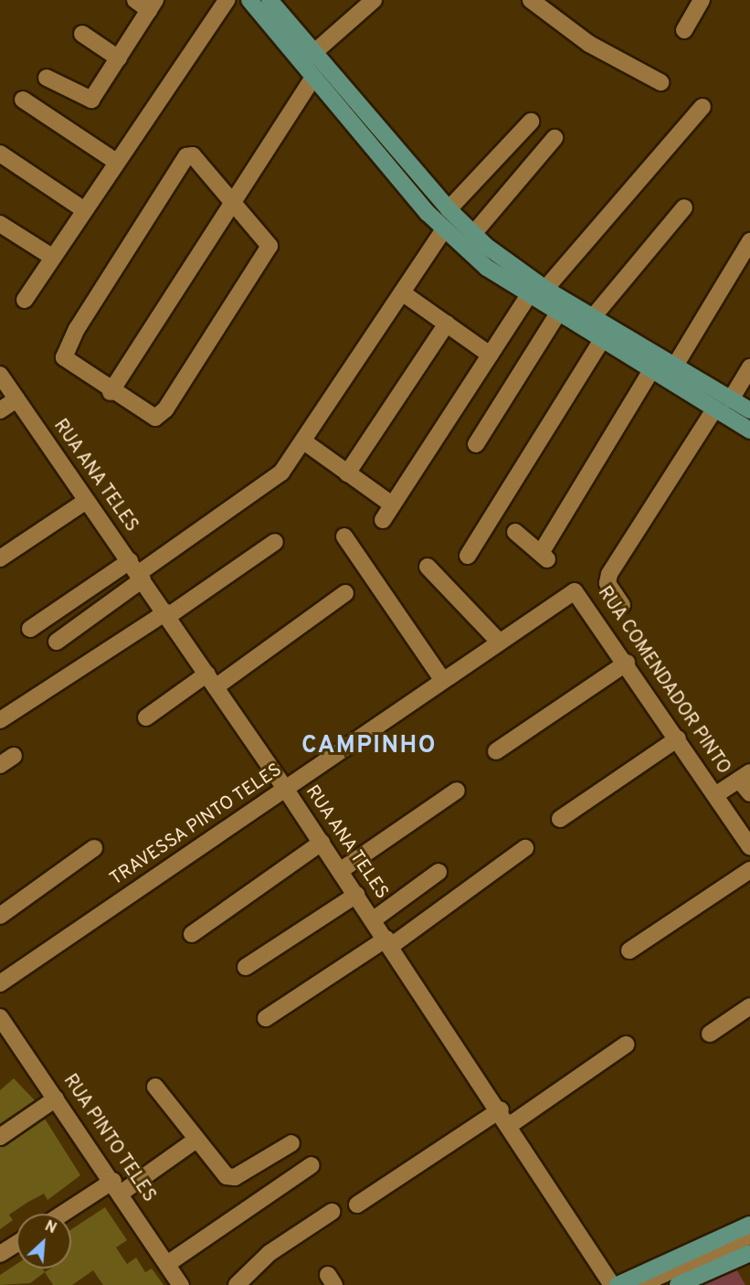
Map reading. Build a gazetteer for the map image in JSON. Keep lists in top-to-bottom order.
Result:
{
  "streets": {
    "street": [
      "RUA ANA TELES",
      "RUA COMENDADOR PINTO",
      "TRAVESSA PINTO TELES",
      "RUA PINTO TELES"
    ]
  },
  "crossings": [
    ["RUA ANA TELES", "TRAVESSA PINTO TELES"],
    ["RUA COMENDADOR PINTO", "TRAVESSA PINTO TELES"]
  ],
  "districts": ["CAMPINHO"],
  "north": "top right"
}
